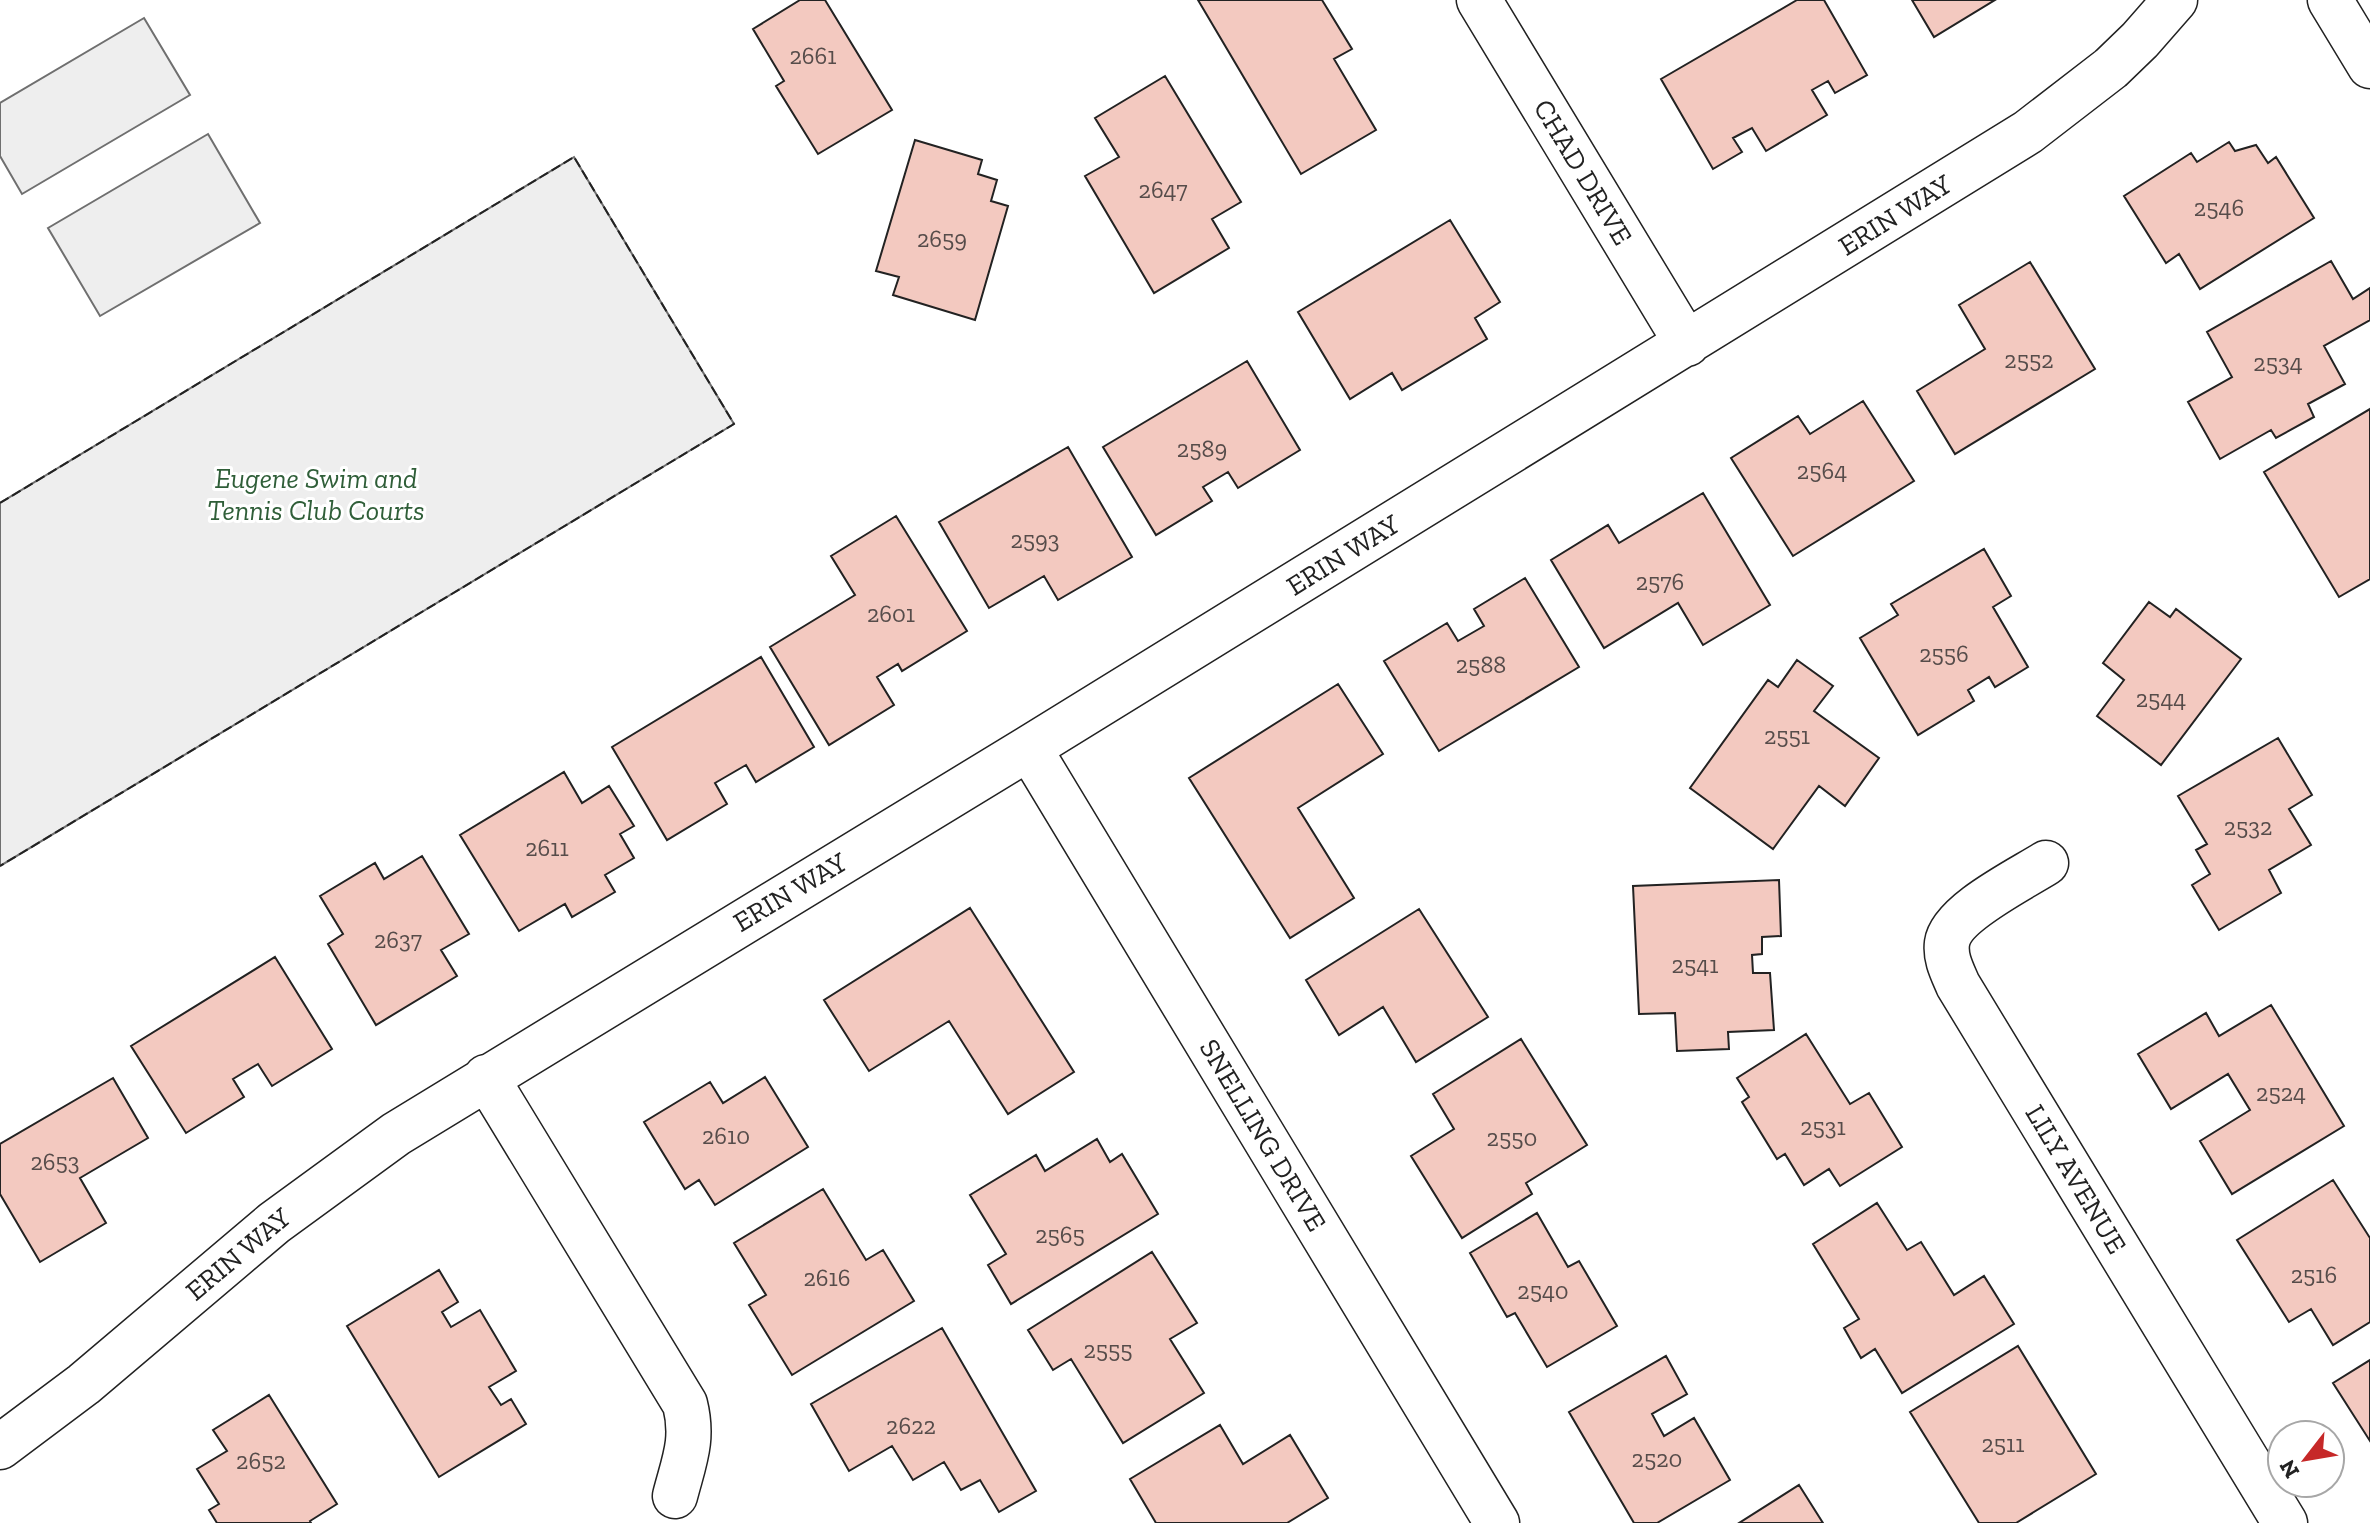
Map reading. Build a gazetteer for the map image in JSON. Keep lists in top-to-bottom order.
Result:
{
  "streets": {
    "street": [
      "CHAD DRIVE",
      "ERIN WAY",
      "SNELLING DRIVE",
      "LILY AVENUE"
    ]
  },
  "crossings": [
    ["CHAD DRIVE", "ERIN WAY"],
    ["ERIN WAY", "SNELLING DRIVE"]
  ],
  "parks": ["Eugene Swim and Tennis Club Courts"],
  "house_numbers": [
    "2661",
    "2647",
    "2546",
    "2659",
    "2552",
    "2534",
    "2589",
    "2564",
    "2593",
    "2576",
    "2601",
    "2556",
    "2588",
    "2544",
    "2551",
    "2532",
    "2611",
    "2637",
    "2541",
    "2524",
    "2531",
    "2610",
    "2550",
    "2653",
    "2565",
    "2516",
    "2616",
    "2540",
    "2555",
    "2622",
    "2511",
    "2520",
    "2652"
  ],
  "north": "bottom left"
}
